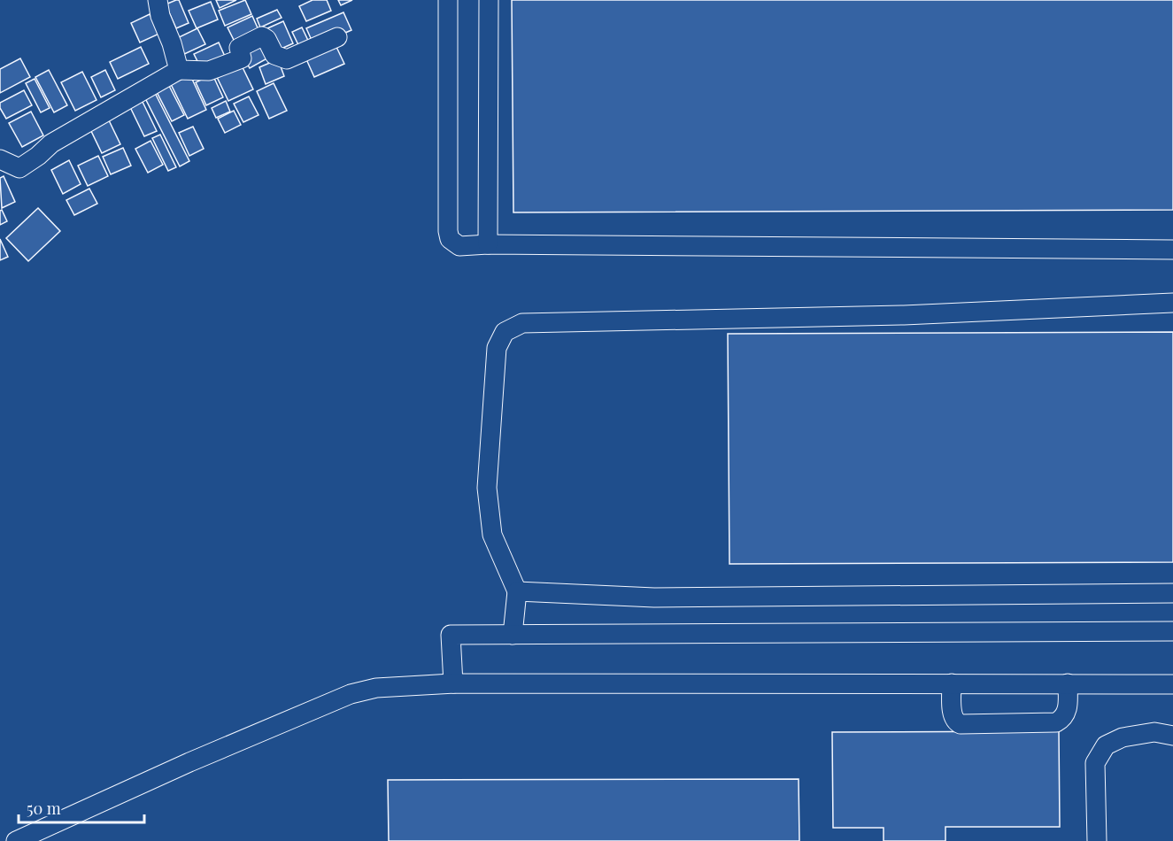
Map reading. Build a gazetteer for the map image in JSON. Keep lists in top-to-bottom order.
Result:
{
  "scale_bar": "50 m"
}
